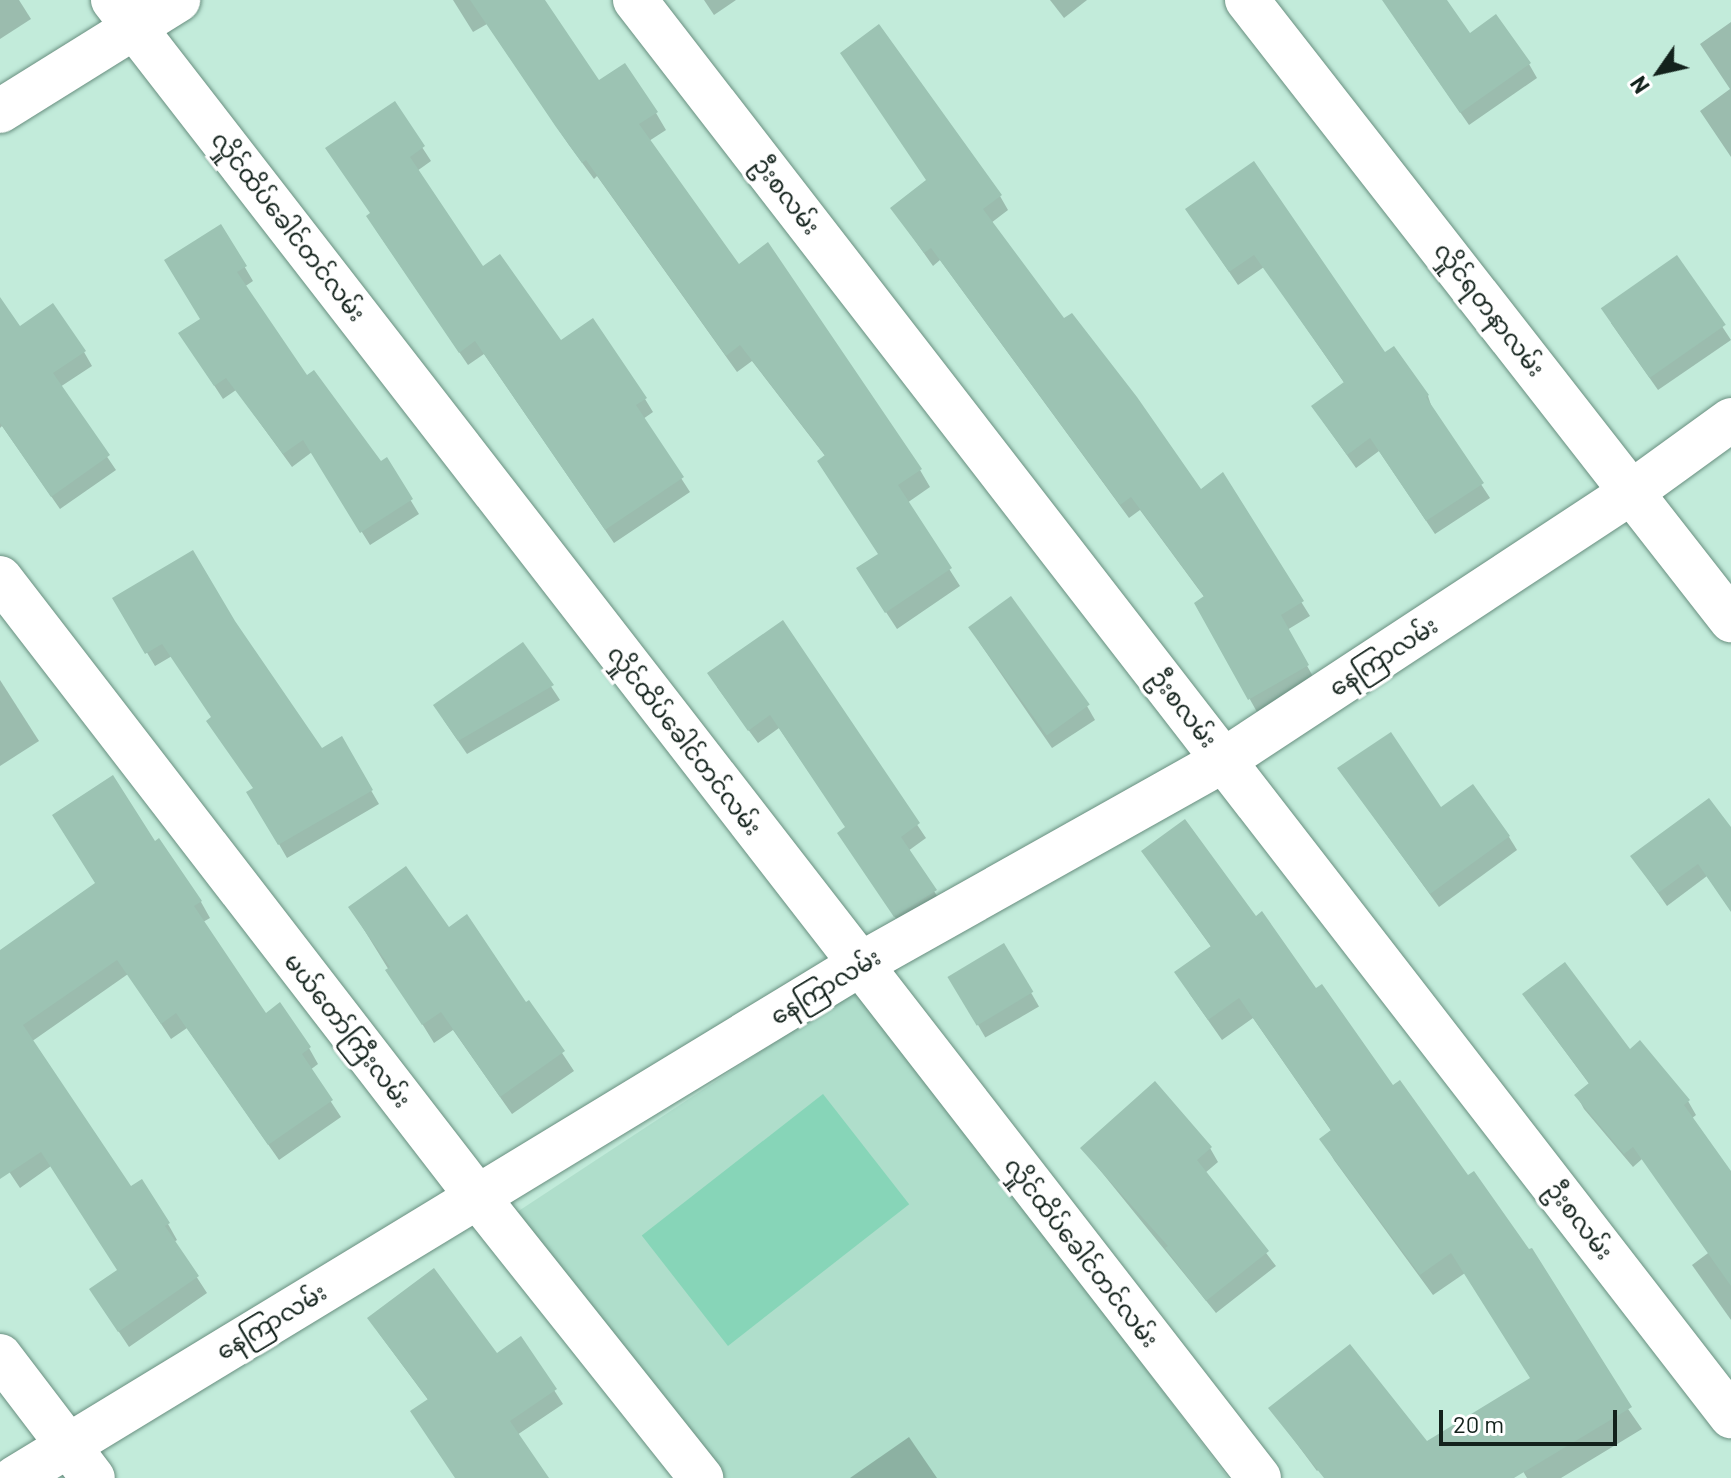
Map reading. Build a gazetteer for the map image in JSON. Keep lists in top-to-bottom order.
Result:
{
  "streets": {
    "street": [
      "ဦးစလမ်း",
      "လှိုင်ထိပ်ခေါင်တင်လမ်း",
      "လှိုင်ရတနာလမ်း",
      "နေကြာလမ်း",
      "မယ်တော်ကြီးလမ်း"
    ]
  },
  "crossings": [
    ["ဦးစလမ်း", "နေကြာလမ်း"],
    ["လှိုင်ထိပ်ခေါင်တင်လမ်း", "နေကြာလမ်း"],
    ["လှိုင်ရတနာလမ်း", "နေကြာလမ်း"],
    ["နေကြာလမ်း", "မယ်တော်ကြီးလမ်း"]
  ],
  "scale_bar": "20 m",
  "north": "bottom left"
}
